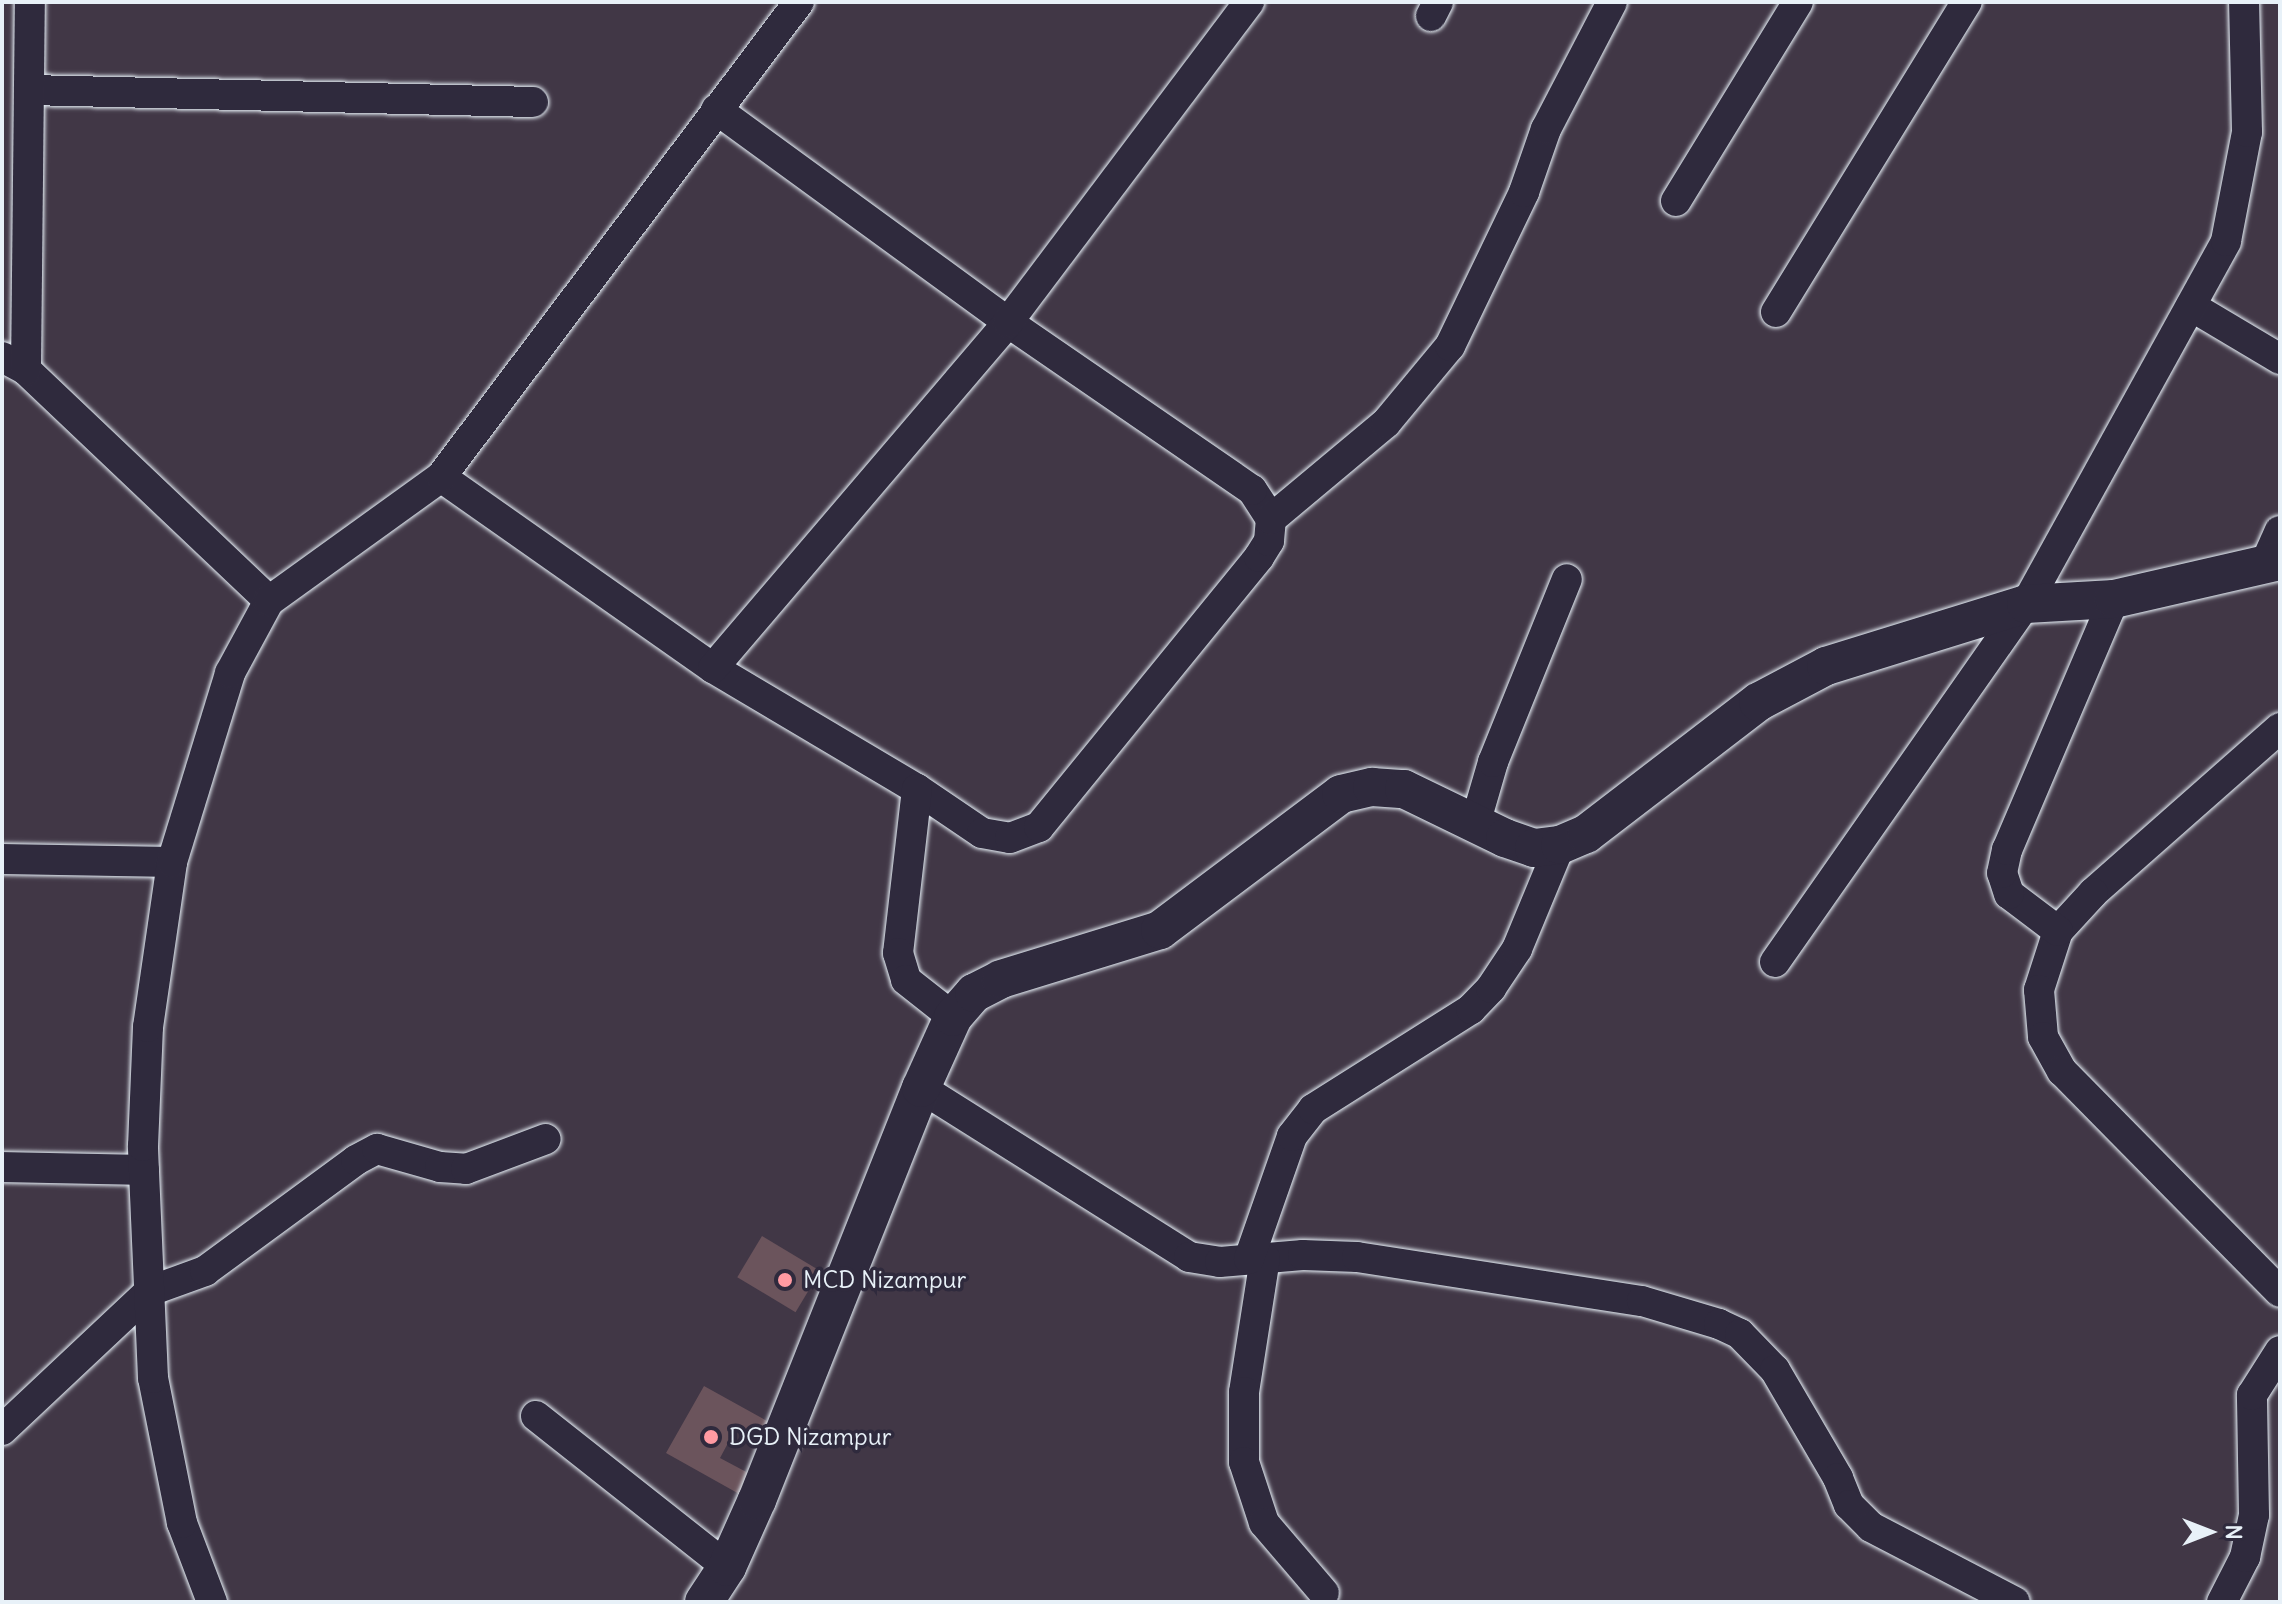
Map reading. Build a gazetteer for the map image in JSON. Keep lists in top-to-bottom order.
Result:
{
  "places": ["MCD Nizampur", "DGD Nizampur"],
  "north": "right"
}
